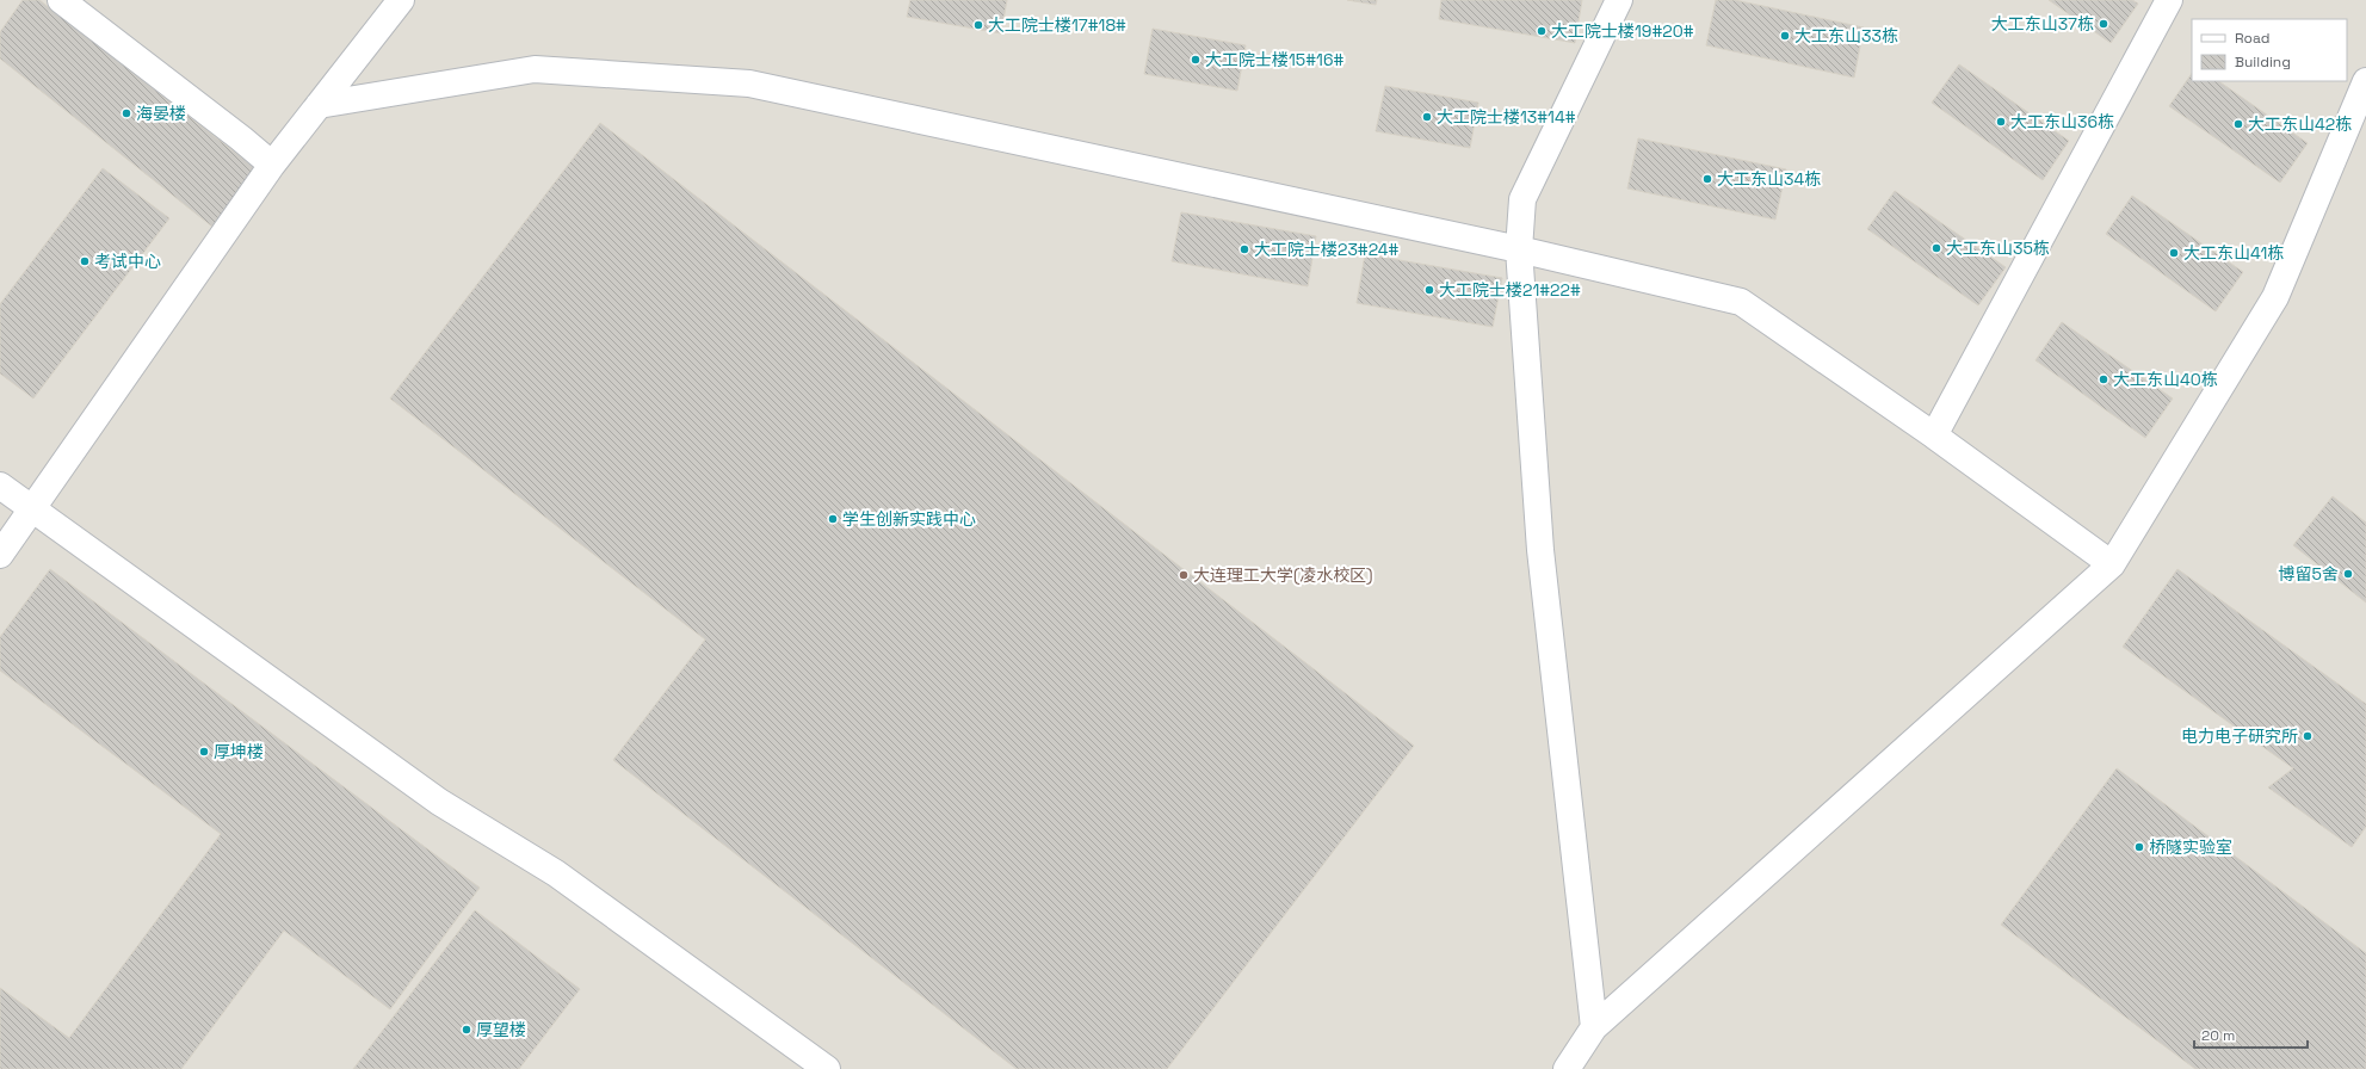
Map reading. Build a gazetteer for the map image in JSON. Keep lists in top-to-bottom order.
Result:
{
  "places": [
    "大工东山37栋",
    "大工院士楼17#18#",
    "大工院士楼19#20#",
    "大工东山33栋",
    "大工院士楼15#16#",
    "海晏楼",
    "大工院士楼13#14#",
    "大工东山36栋",
    "大工东山42栋",
    "大工东山34栋",
    "大工东山35栋",
    "大工院士楼23#24#",
    "大工东山41栋",
    "考试中心",
    "大工院士楼21#22#",
    "大工东山40栋",
    "学生创新实践中心",
    "博留5舍",
    "大连理工大学(凌水校区)",
    "电力电子研究所",
    "厚坤楼",
    "桥隧实验室",
    "厚望楼"
  ],
  "legend": ["Road", "Building"],
  "scale_bar": "20 m"
}
